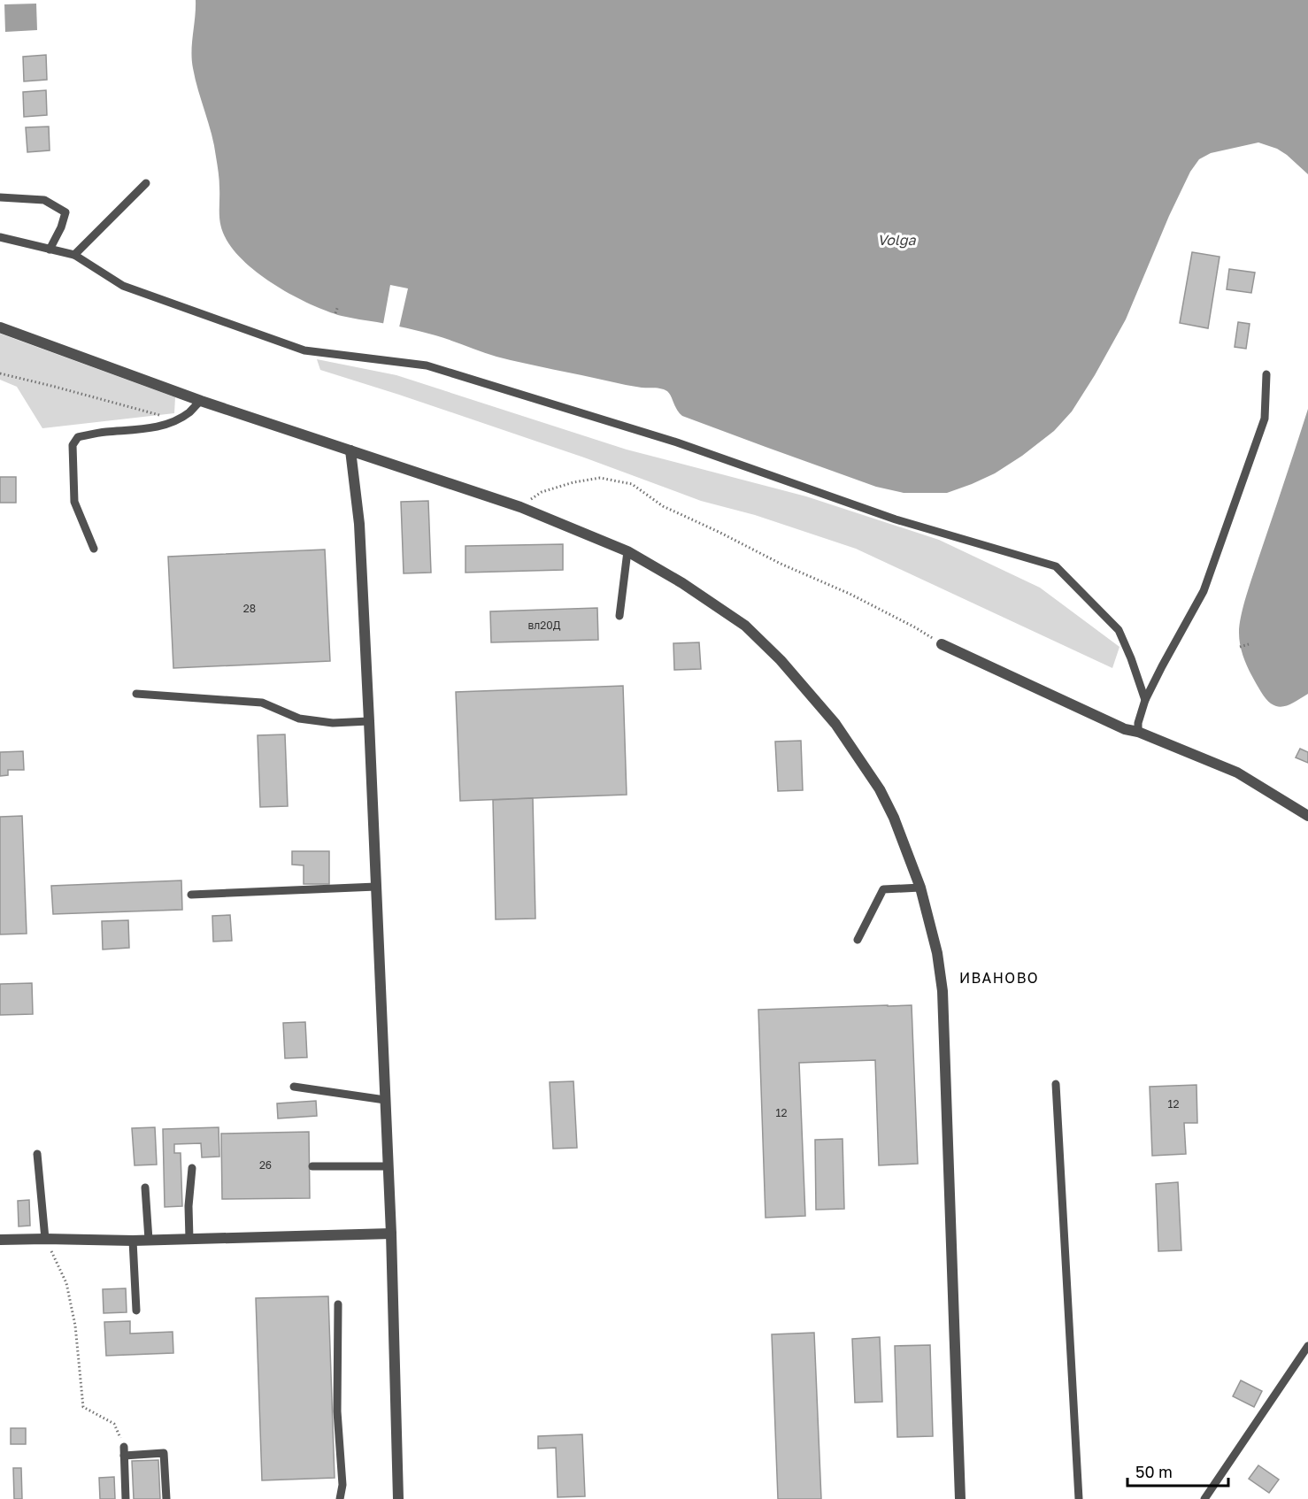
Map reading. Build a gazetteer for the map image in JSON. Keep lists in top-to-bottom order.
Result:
{
  "districts": ["ИВАНОВО"],
  "water": ["Volga"],
  "house_numbers": [
    "28",
    "вл20Д",
    "12",
    "12",
    "26"
  ],
  "scale_bar": "50 m"
}
